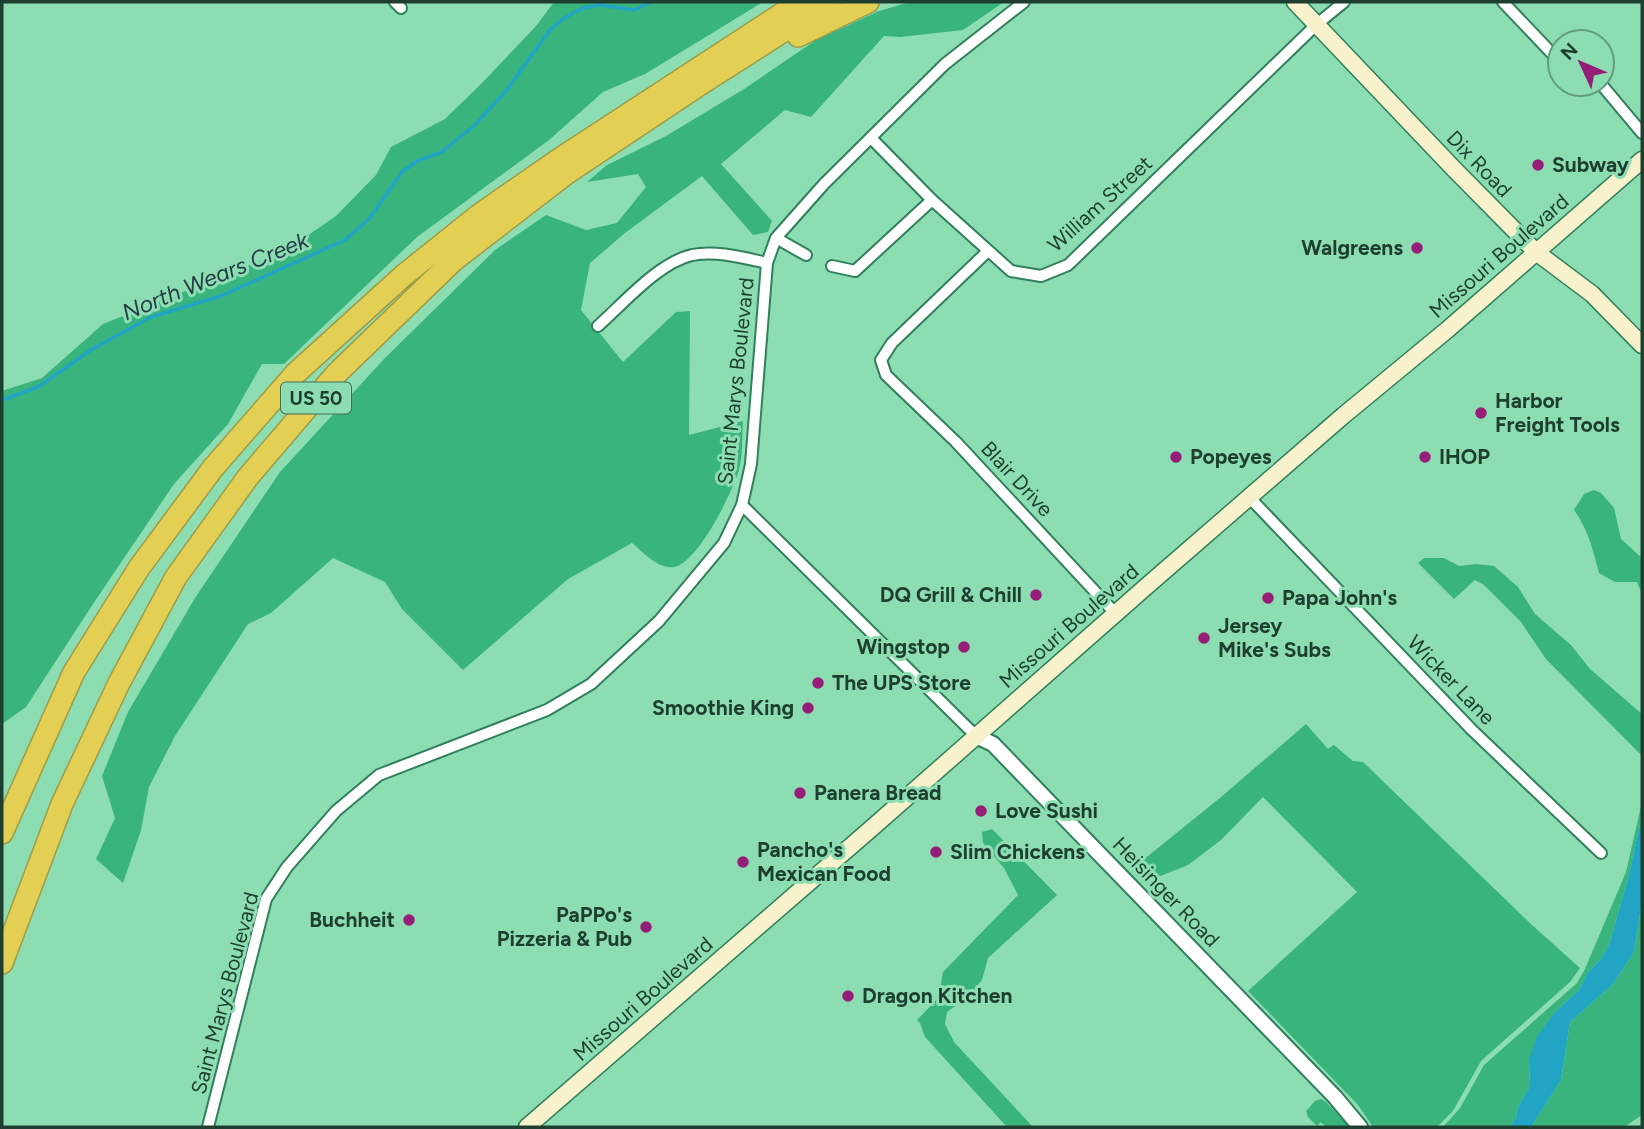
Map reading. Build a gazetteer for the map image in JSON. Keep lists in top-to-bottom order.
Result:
{
  "streets": {
    "highway": ["US 50"],
    "main road": ["Dix Road", "Missouri Boulevard"],
    "street": [
      "William Street",
      "Saint Marys Boulevard",
      "Blair Drive",
      "Wicker Lane",
      "Heisinger Road"
    ]
  },
  "crossings": [
    ["Dix Road", "William Street"],
    ["Dix Road", "Missouri Boulevard"],
    ["William Street", "Saint Marys Boulevard"],
    ["William Street", "Blair Drive"],
    ["Missouri Boulevard", "Blair Drive"],
    ["Missouri Boulevard", "Wicker Lane"],
    ["Missouri Boulevard", "Heisinger Road"],
    ["Saint Marys Boulevard", "Heisinger Road"]
  ],
  "water": ["North Wears Creek"],
  "places": [
    "Subway",
    "Walgreens",
    "Harbor Freight Tools",
    "Popeyes",
    "IHOP",
    "DQ Grill & Chill",
    "Papa John's",
    "Jersey Mike's Subs",
    "Wingstop",
    "The UPS Store",
    "Smoothie King",
    "Panera Bread",
    "Love Sushi",
    "Slim Chickens",
    "Pancho's Mexican Food",
    "Buchheit",
    "PaPPo's Pizzeria & Pub",
    "Dragon Kitchen"
  ],
  "north": "top left"
}
